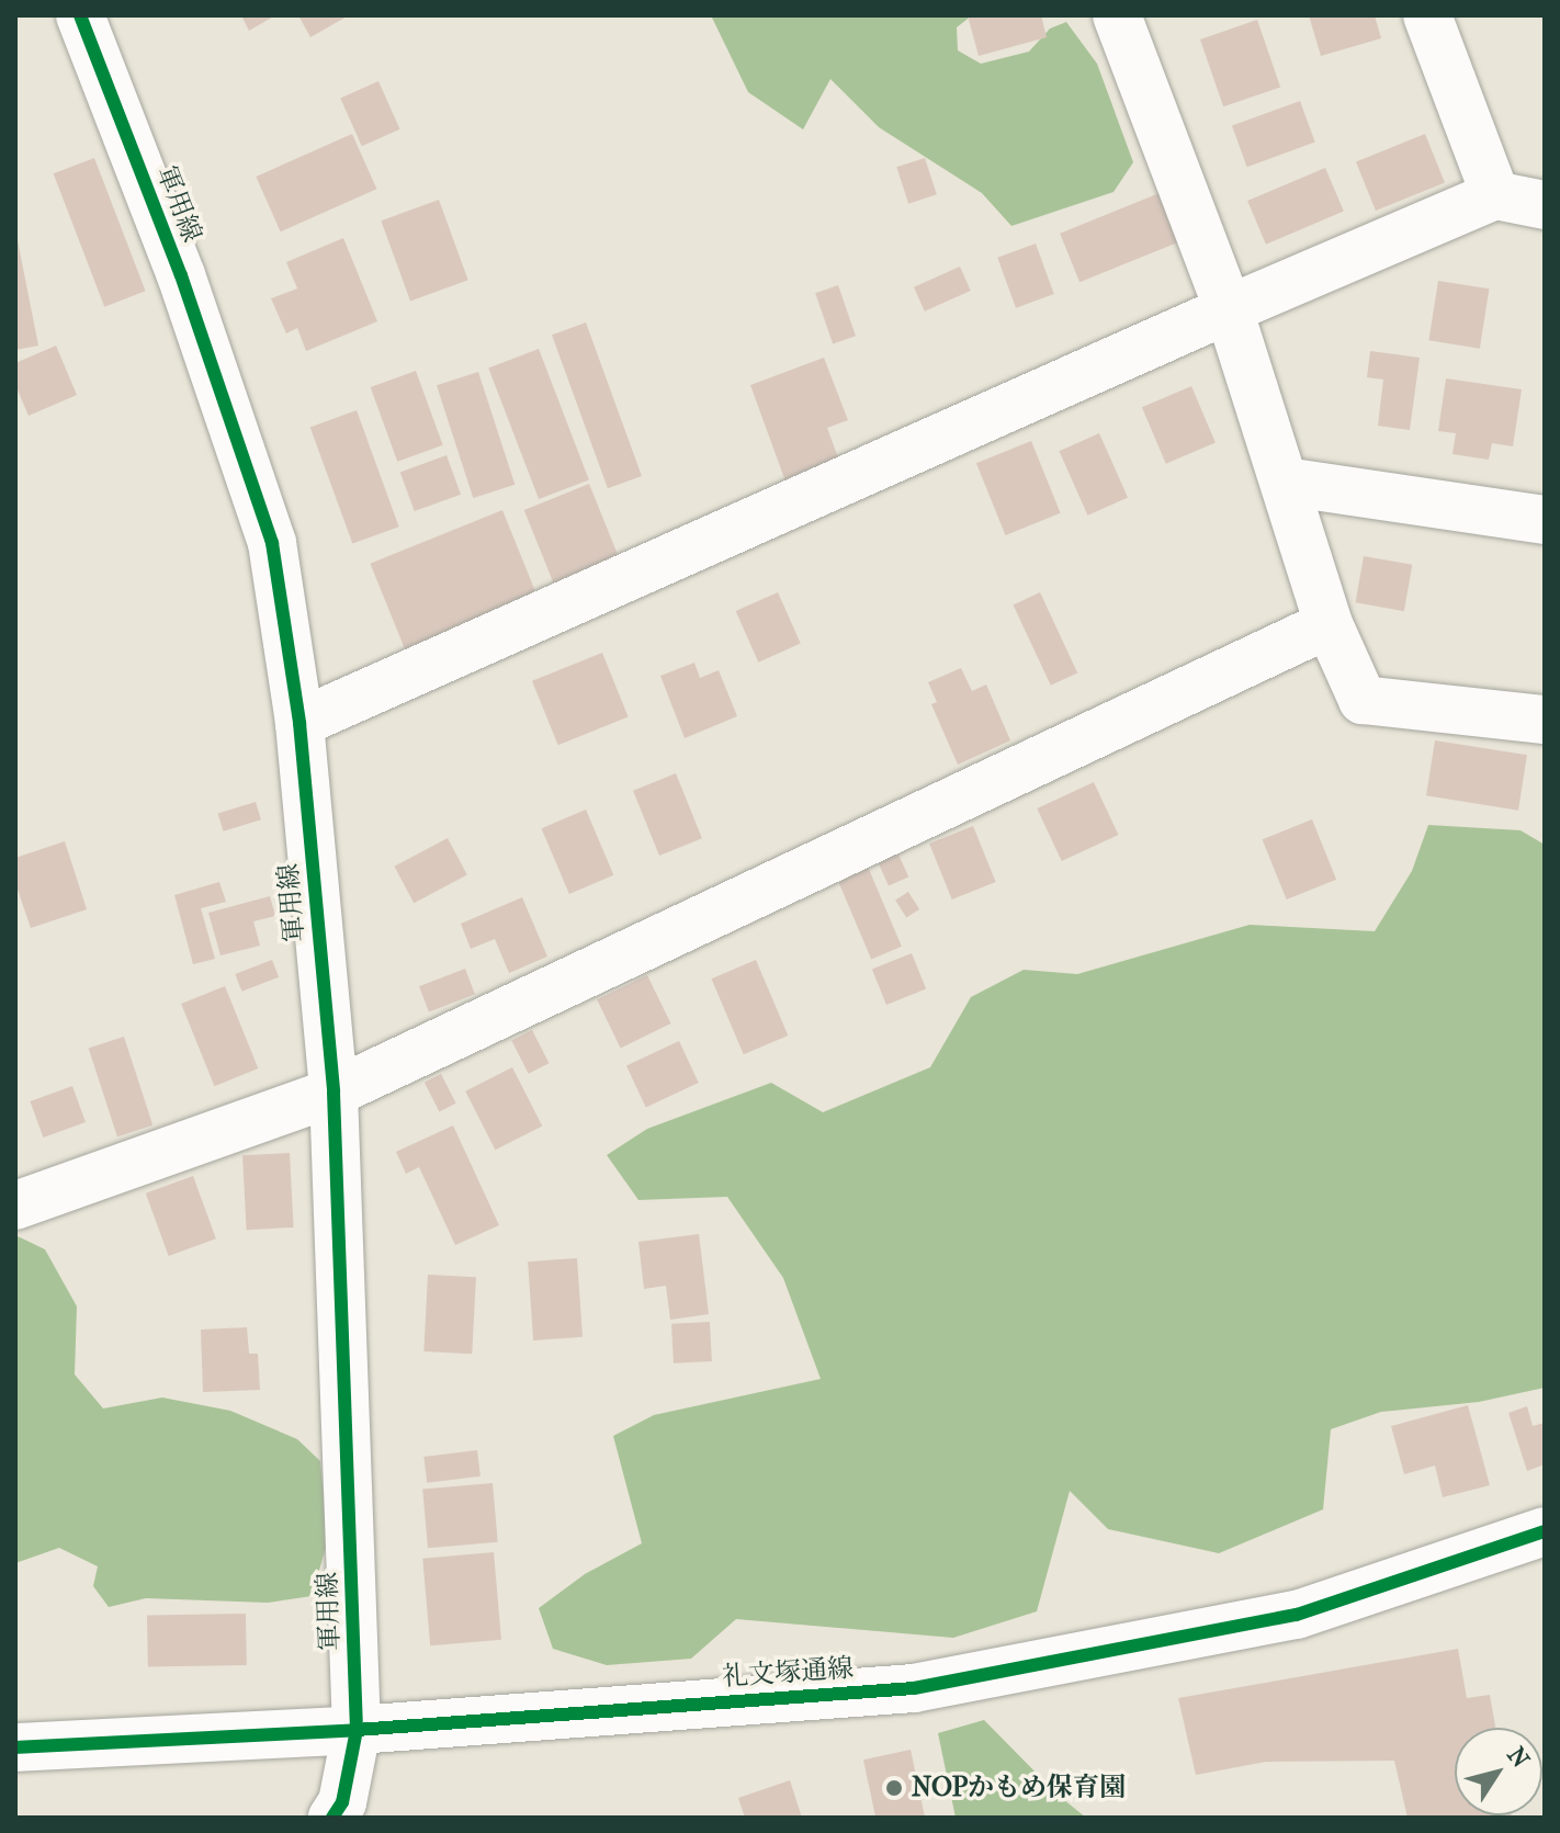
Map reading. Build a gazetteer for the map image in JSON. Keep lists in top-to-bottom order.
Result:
{
  "streets": {
    "street": ["軍用線", "礼文塚通線"]
  },
  "crossings": [
    ["軍用線", "礼文塚通線"]
  ],
  "places": ["NOPかもめ保育園"],
  "north": "top right"
}
